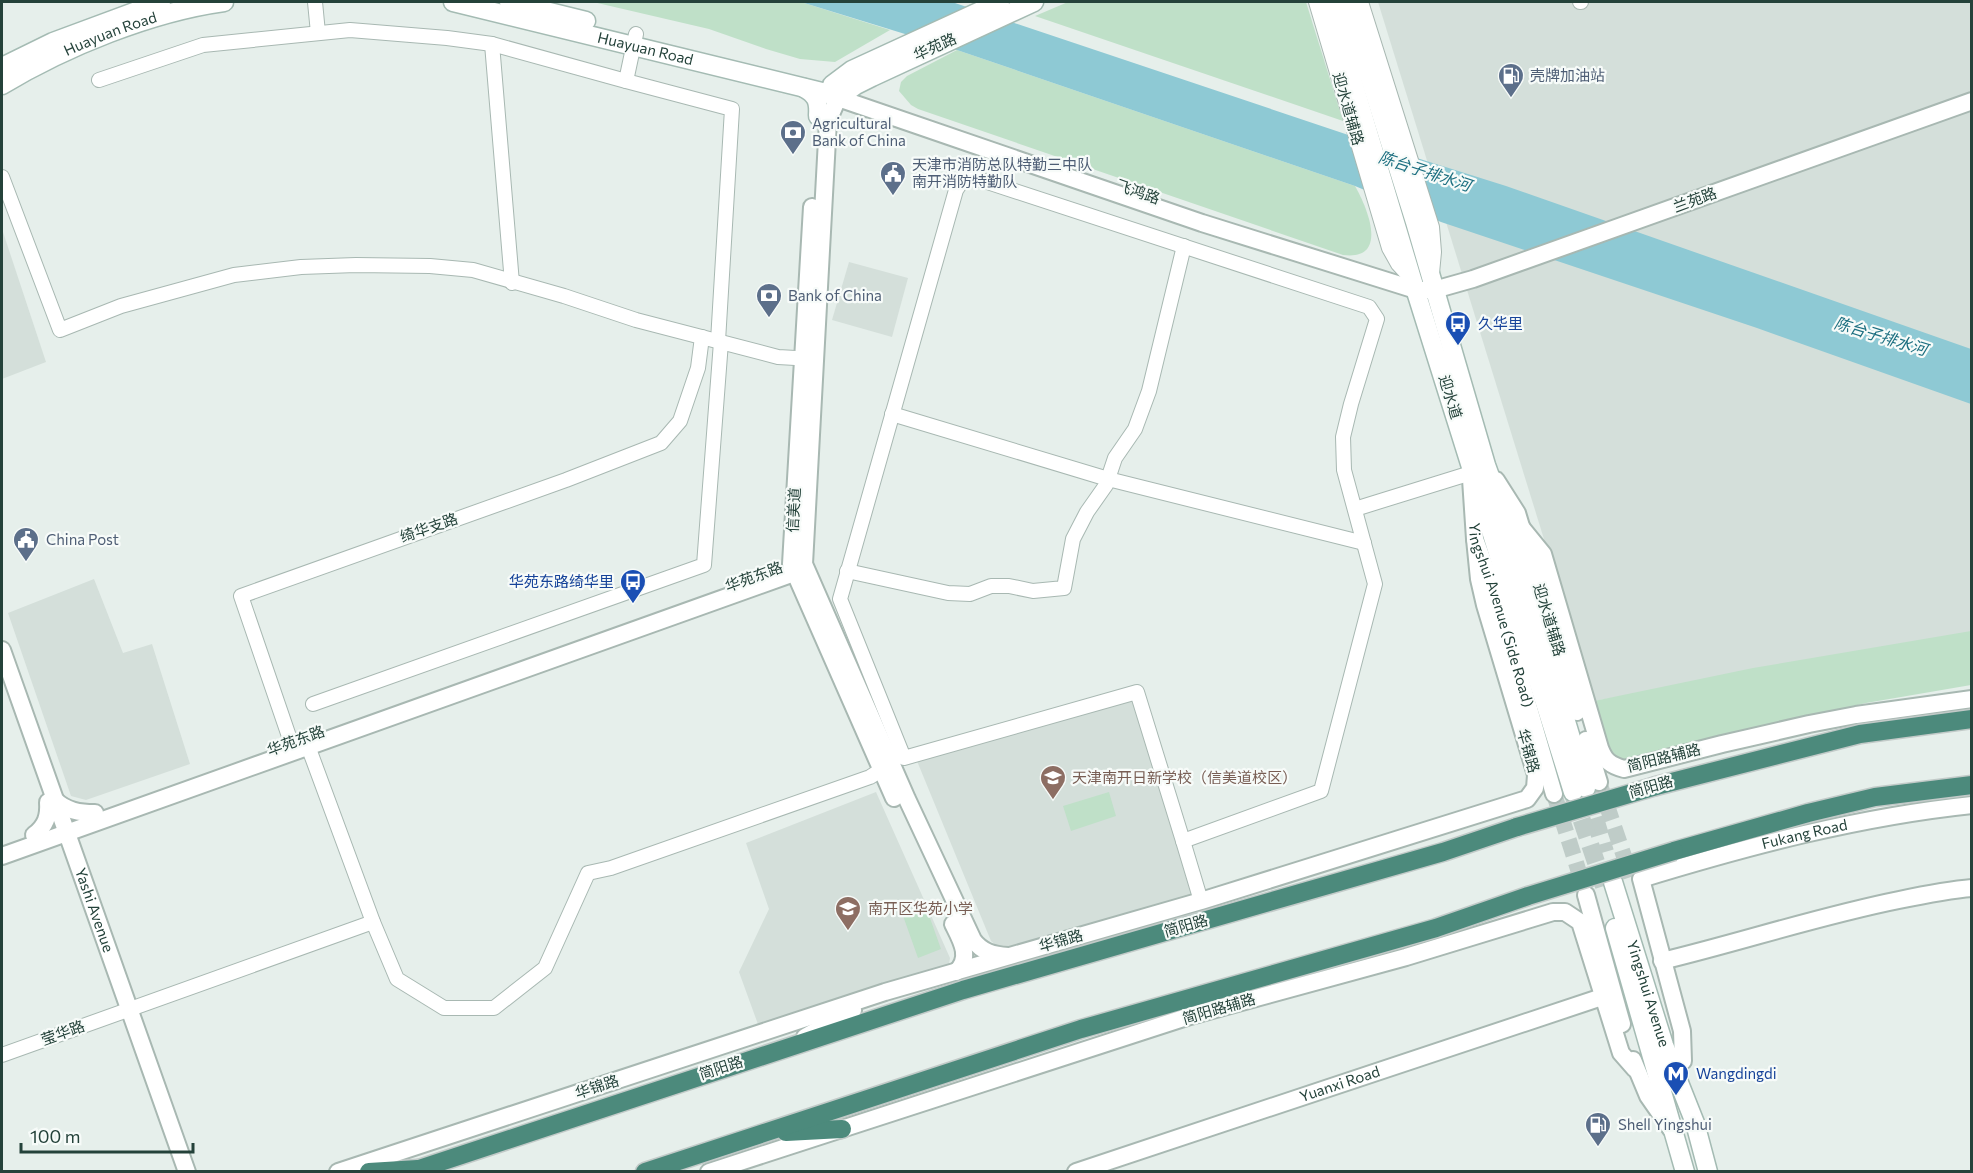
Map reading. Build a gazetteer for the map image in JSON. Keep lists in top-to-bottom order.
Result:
{
  "streets": {
    "highway": ["简阳路"],
    "main road": [
      "Huayuan Road",
      "华苑路",
      "迎水道",
      "Yingshui Avenue"
    ],
    "street": [
      "迎水道辅路",
      "飞鸿路",
      "兰苑路",
      "信美道",
      "绮华支路",
      "华苑东路",
      "Yingshui Avenue (Side Road)",
      "华锦路",
      "简阳路辅路",
      "Fukang Road",
      "Yashi Avenue",
      "莹华路",
      "Yuanxi Road"
    ]
  },
  "crossings": [
    ["Huayuan Road", "华苑路"],
    ["Huayuan Road", "飞鸿路"],
    ["Huayuan Road", "信美道"],
    ["华苑路", "飞鸿路"],
    ["华苑路", "信美道"],
    ["迎水道辅路", "迎水道"],
    ["迎水道辅路", "Yingshui Avenue (Side Road)"],
    ["迎水道辅路", "简阳路辅路"],
    ["飞鸿路", "兰苑路"],
    ["飞鸿路", "迎水道"],
    ["飞鸿路", "信美道"],
    ["兰苑路", "迎水道"],
    ["迎水道", "Yingshui Avenue (Side Road)"],
    ["信美道", "华苑东路"],
    ["信美道", "华锦路"],
    ["绮华支路", "华苑东路"],
    ["华苑东路", "Yashi Avenue"],
    ["Yingshui Avenue (Side Road)", "华锦路"],
    ["简阳路辅路", "Yuanxi Road"],
    ["Fukang Road", "Yingshui Avenue"],
    ["Yashi Avenue", "莹华路"]
  ],
  "water": ["陈台子排水河"],
  "places": {
    "fuel station": ["壳牌加油站", "Shell Yingshui"],
    "bank": ["Agricultural Bank of China", "Bank of China"],
    "public building": ["天津市消防总队特勤三中队 南开消防特勤队", "China Post"],
    "bus stop": ["久华里", "华苑东路绮华里"],
    "school or university": ["天津南开日新学校（信美道校区）", "南开区华苑小学"],
    "metro station": ["Wangdingdi"]
  },
  "scale_bar": "100 m"
}
